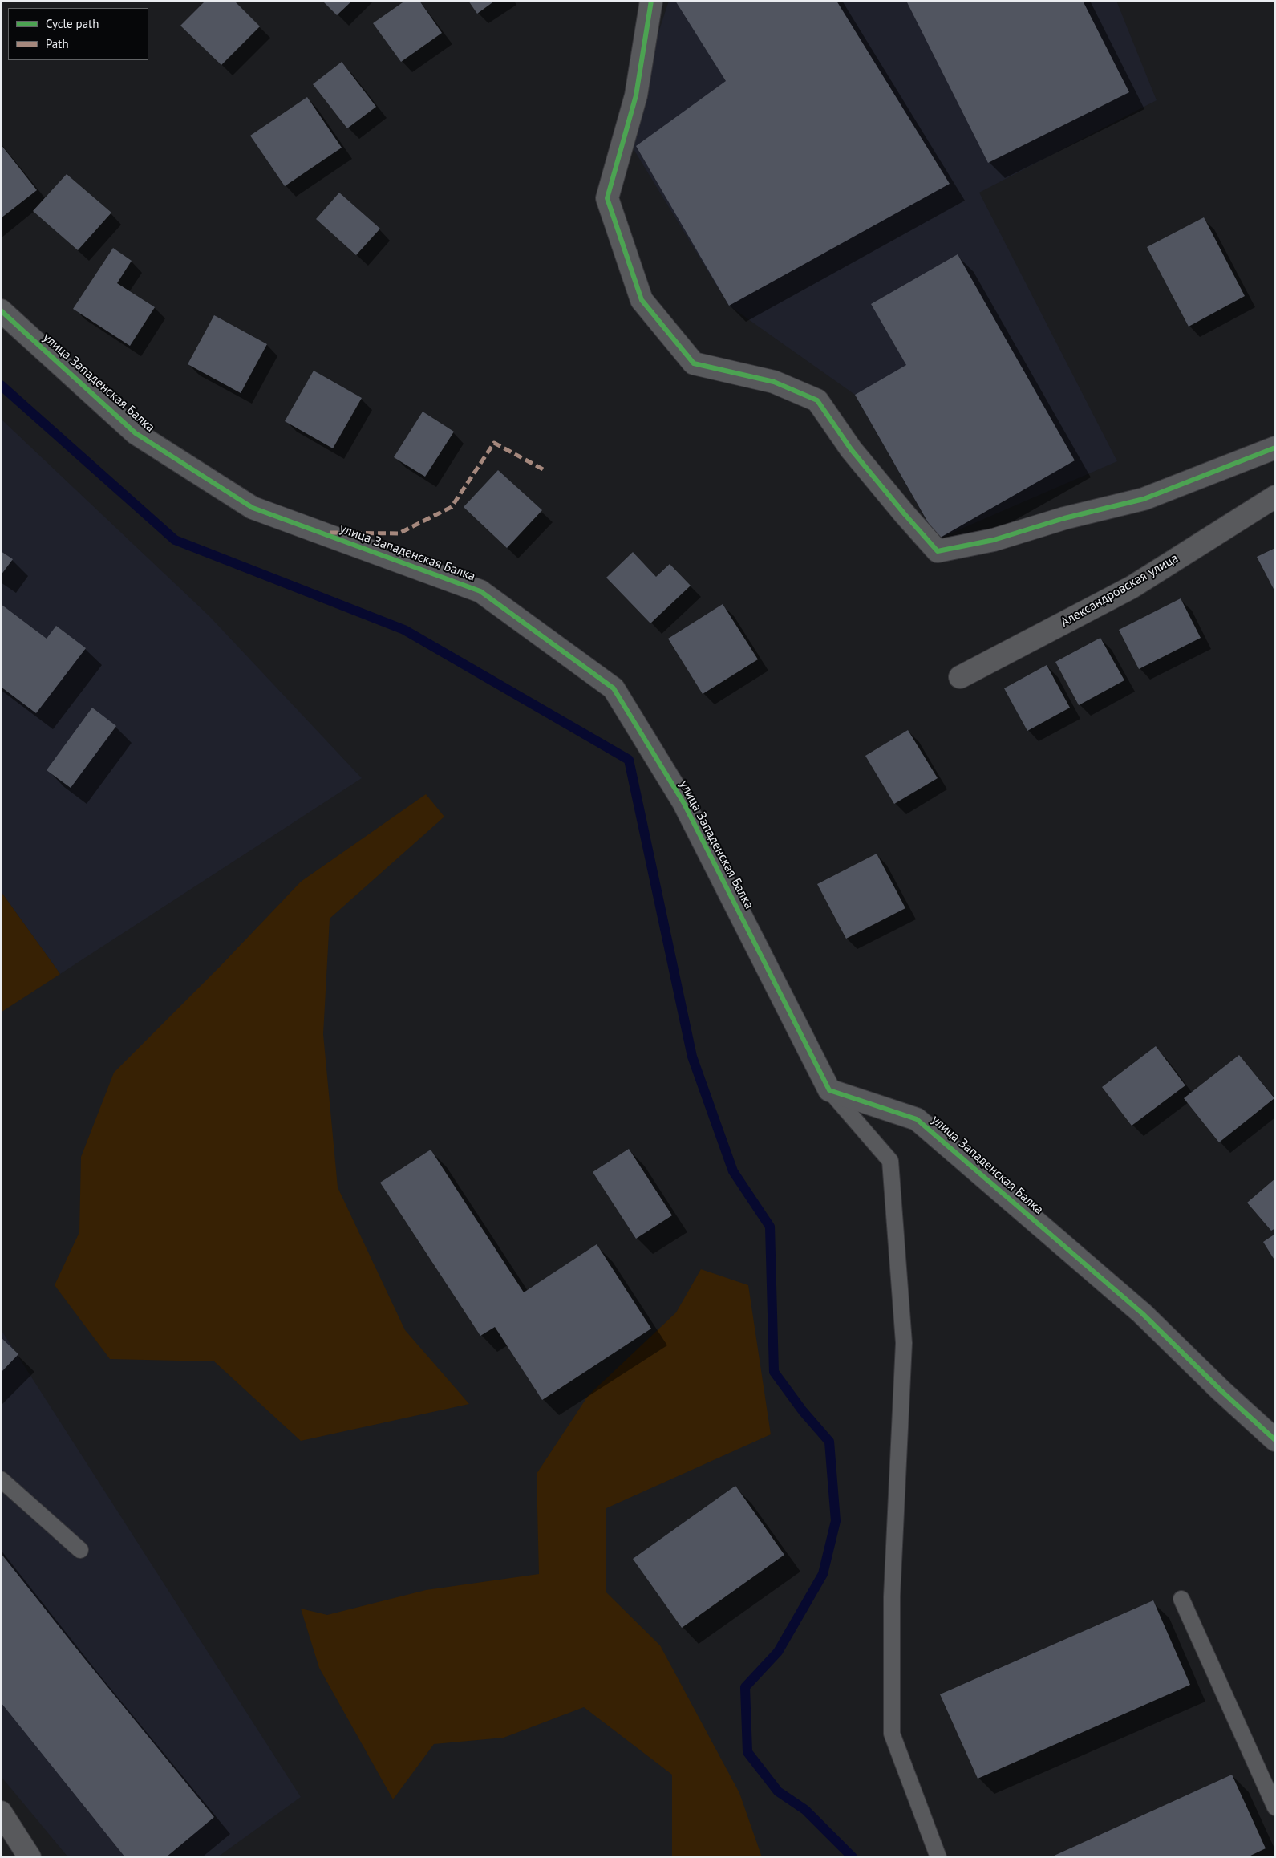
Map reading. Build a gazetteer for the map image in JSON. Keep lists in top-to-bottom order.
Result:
{
  "streets": {
    "street": ["улица Западенская Балка", "Александровская улица"]
  },
  "legend": ["Cycle path", "Path"]
}
